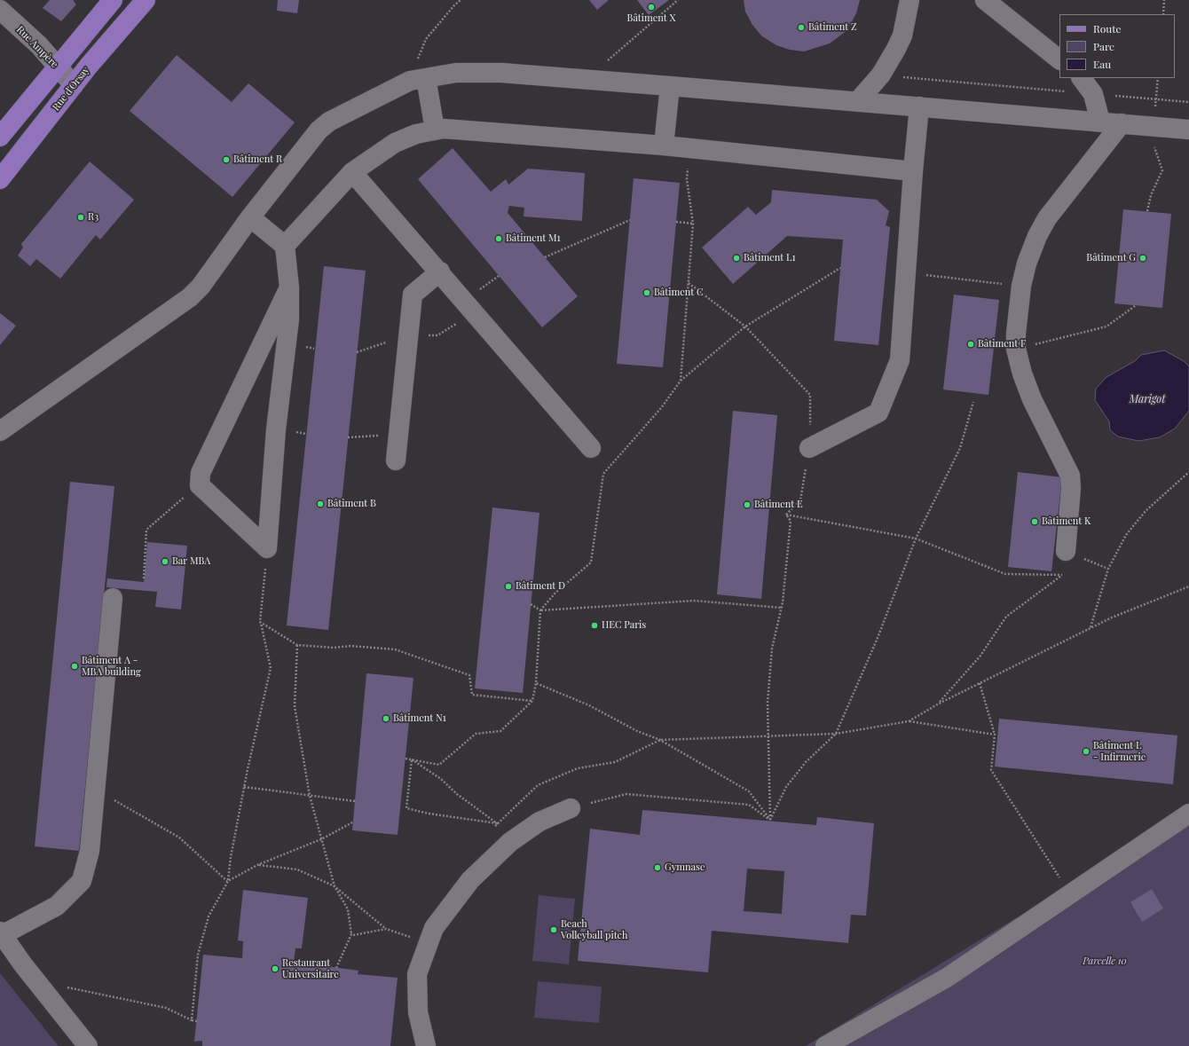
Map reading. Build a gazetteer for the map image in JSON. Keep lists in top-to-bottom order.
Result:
{
  "streets": {
    "main road": ["Rue d'Orsay"],
    "street": ["Rue Ampère"]
  },
  "crossings": [
    ["Rue Ampère", "Rue d'Orsay"]
  ],
  "water": ["Marigot"],
  "parks": ["Parcelle 10"],
  "places": [
    "Bâtiment X",
    "Bâtiment Z",
    "Bâtiment R",
    "R3",
    "Bâtiment M1",
    "Bâtiment L1",
    "Bâtiment G",
    "Bâtiment C",
    "Bâtiment F",
    "Bâtiment B",
    "Bâtiment E",
    "Bâtiment K",
    "Bar MBA",
    "Bâtiment D",
    "HEC Paris",
    "Bâtiment A - MBA building",
    "Bâtiment N1",
    "Bâtiment L - Infirmerie",
    "Gymnase",
    "Beach Volleyball pitch",
    "Restaurant Universitaire"
  ],
  "legend": ["Route", "Parc", "Eau"]
}
